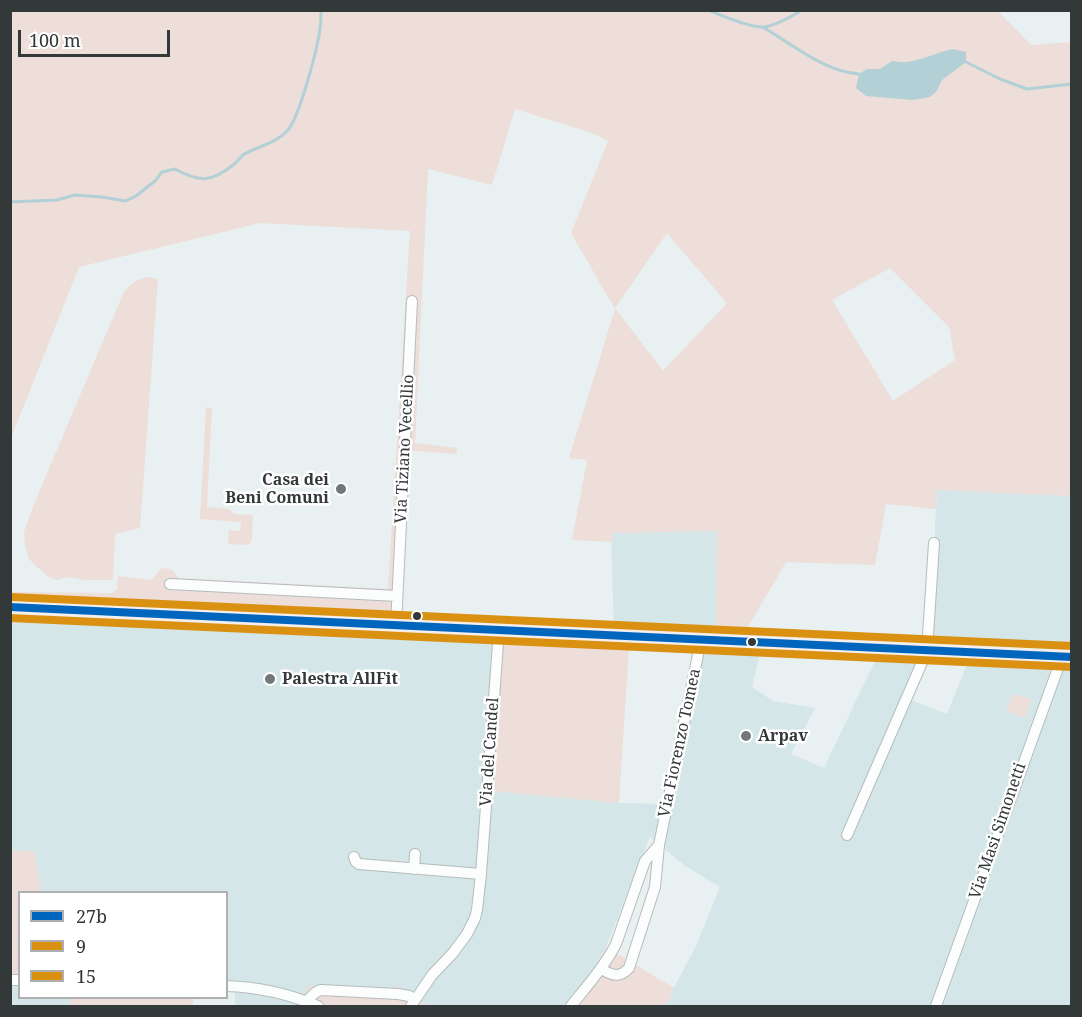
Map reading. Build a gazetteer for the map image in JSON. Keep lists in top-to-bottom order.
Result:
{
  "streets": {
    "street": [
      "Via Tiziano Vecellio",
      "Via Fiorenzo Tomea",
      "Via del Candel",
      "Via Masi Simonetti"
    ]
  },
  "places": ["Casa dei Beni Comuni", "Palestra AllFit", "Arpav"],
  "lines": ["transit line 15", "transit line 27b", "transit line 9"],
  "legend": ["27b", "9", "15"],
  "scale_bar": "100 m"
}
